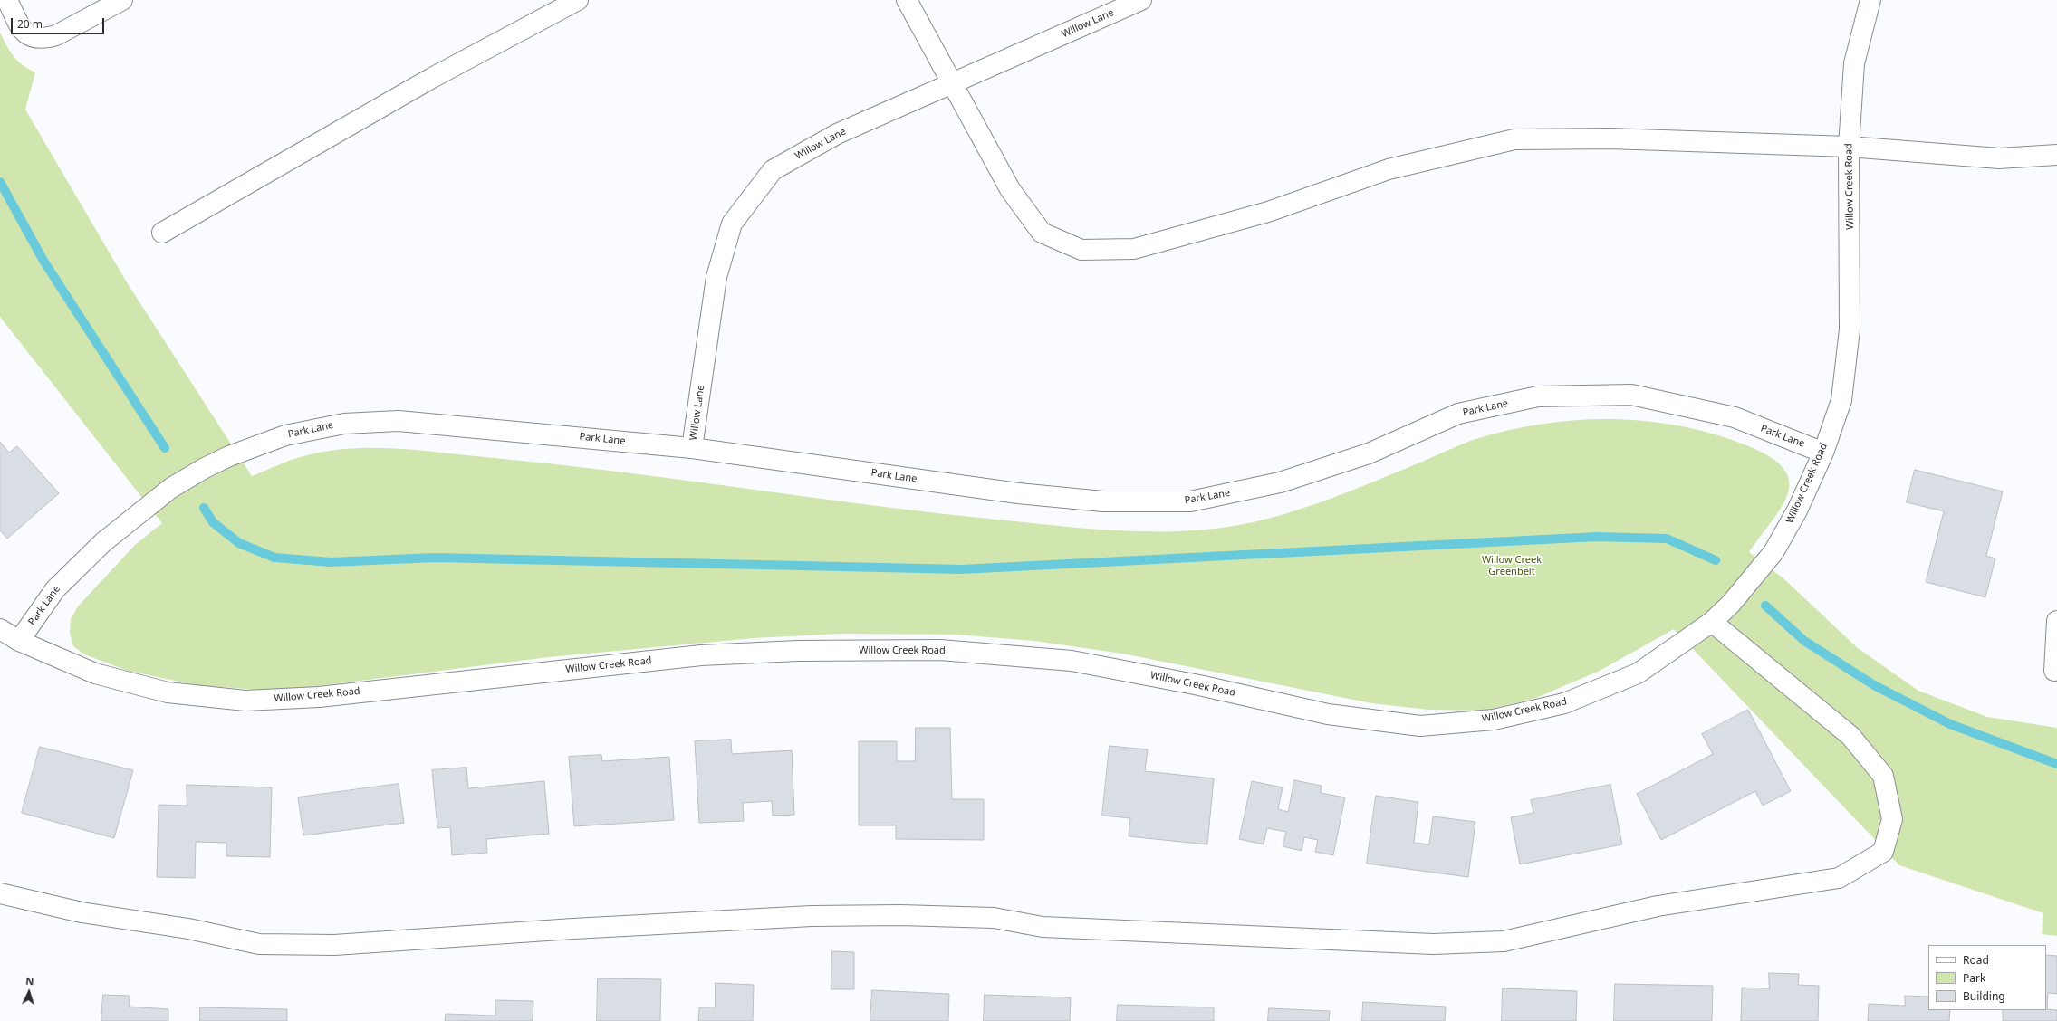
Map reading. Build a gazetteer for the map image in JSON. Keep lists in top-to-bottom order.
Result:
{
  "streets": {
    "street": ["Willow Lane", "Willow Creek Road", "Park Lane"]
  },
  "crossings": [
    ["Willow Lane", "Park Lane"],
    ["Willow Creek Road", "Park Lane"]
  ],
  "parks": ["Willow Creek Greenbelt"],
  "legend": ["Road", "Park", "Building"],
  "scale_bar": "20 m",
  "north": "top"
}
